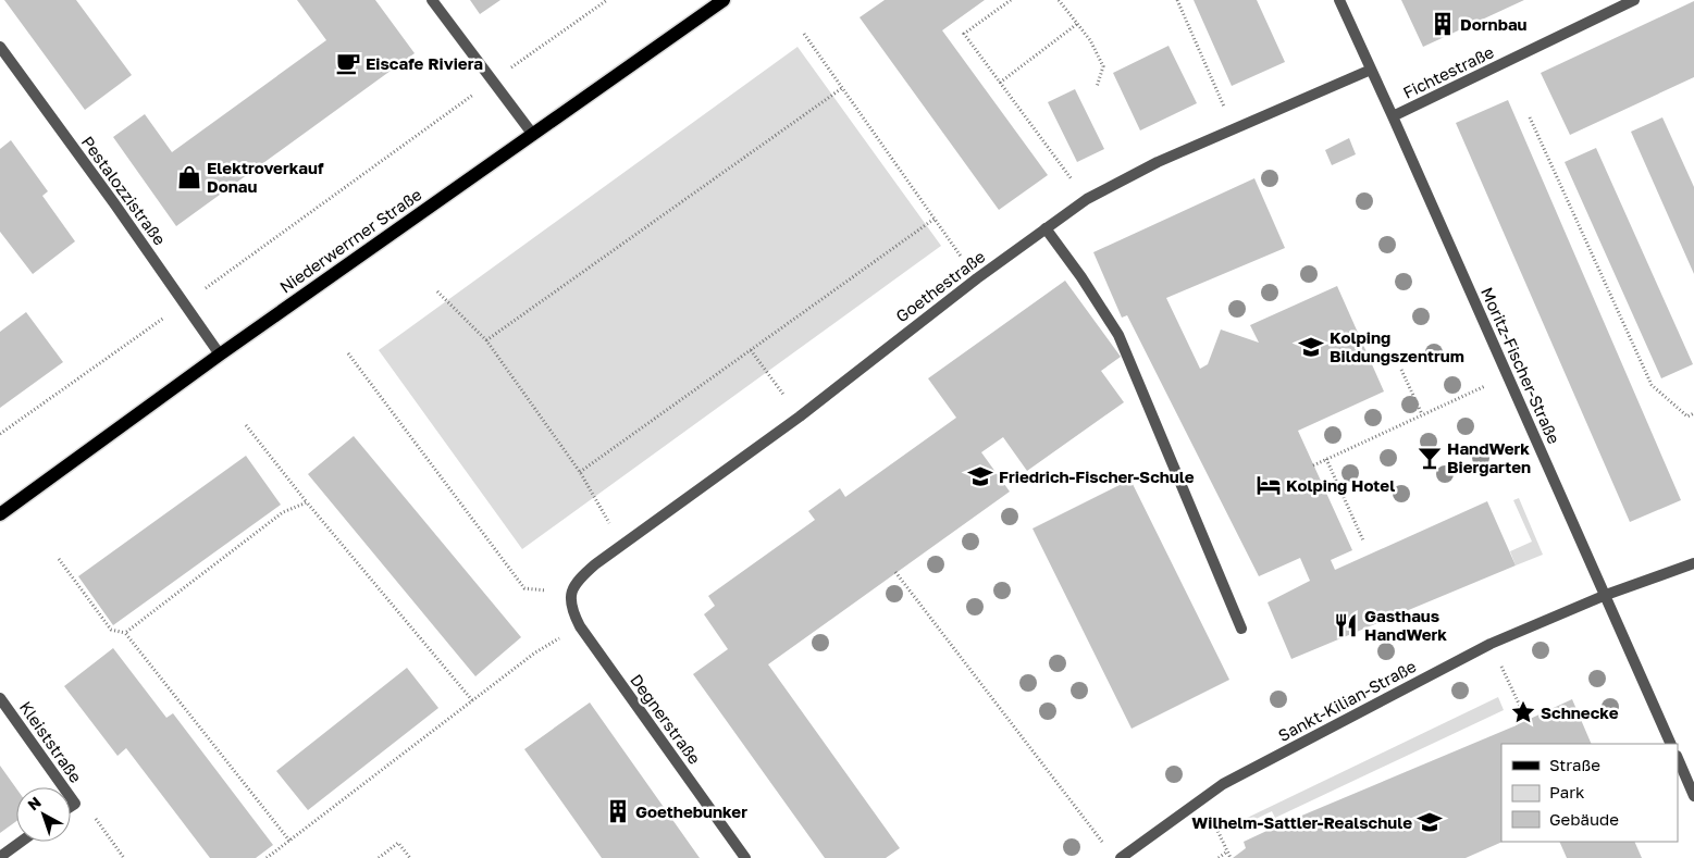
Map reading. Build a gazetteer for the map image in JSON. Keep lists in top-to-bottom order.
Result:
{
  "streets": {
    "main road": ["Niederwerrner Straße"],
    "street": [
      "Fichtestraße",
      "Pestalozzistraße",
      "Goethestraße",
      "Moritz-Fischer-Straße",
      "Sankt-Kilian-Straße",
      "Degnerstraße",
      "Kleiststraße"
    ]
  },
  "crossings": [
    ["Fichtestraße", "Moritz-Fischer-Straße"],
    ["Pestalozzistraße", "Niederwerrner Straße"],
    ["Goethestraße", "Moritz-Fischer-Straße"],
    ["Goethestraße", "Degnerstraße"],
    ["Moritz-Fischer-Straße", "Sankt-Kilian-Straße"]
  ],
  "places": {
    "building": ["Dornbau", "Goethebunker"],
    "cafe": ["Eiscafe Riviera"],
    "shop": ["Elektroverkauf Donau"],
    "school or university": ["Kolping Bildungszentrum", "Friedrich-Fischer-Schule", "Wilhelm-Sattler-Realschule"],
    "bar": ["HandWerk Biergarten"],
    "hotel": ["Kolping Hotel"],
    "restaurant": ["Gasthaus HandWerk"],
    "place": ["Schnecke"]
  },
  "legend": ["Straße", "Park", "Gebäude"],
  "north": "top left"
}
